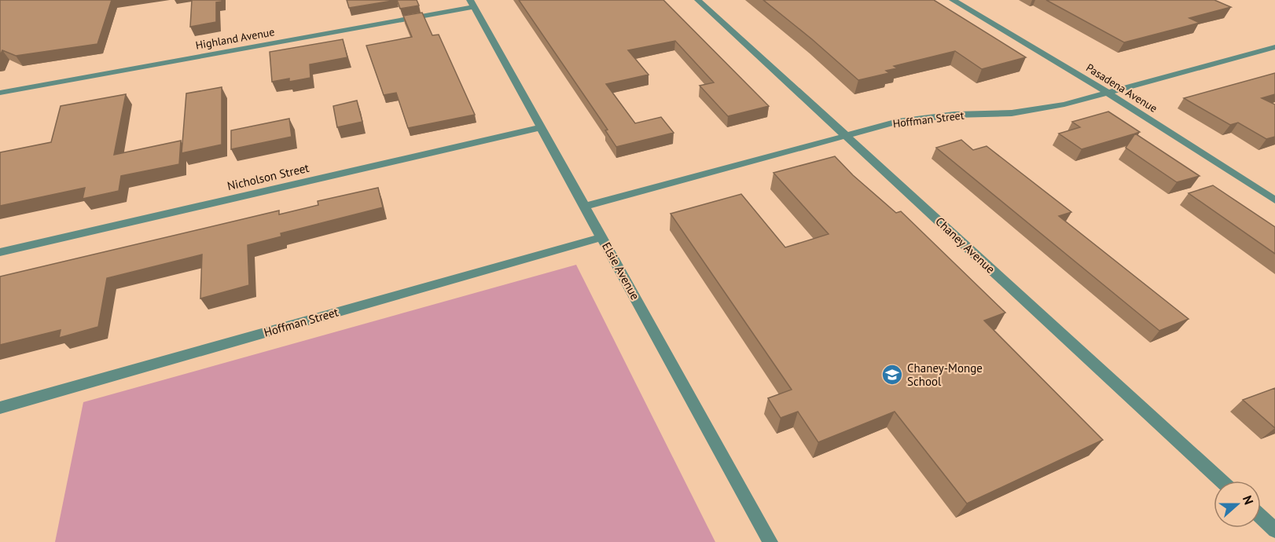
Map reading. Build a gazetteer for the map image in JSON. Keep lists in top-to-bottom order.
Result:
{
  "streets": {
    "street": [
      "Highland Avenue",
      "Pasadena Avenue",
      "Hoffman Street",
      "Nicholson Street",
      "Chaney Avenue",
      "Elsie Avenue"
    ]
  },
  "crossings": [
    ["Highland Avenue", "Elsie Avenue"],
    ["Pasadena Avenue", "Hoffman Street"],
    ["Hoffman Street", "Chaney Avenue"],
    ["Hoffman Street", "Elsie Avenue"],
    ["Nicholson Street", "Elsie Avenue"]
  ],
  "places": {
    "school or university": ["Chaney-Monge School"]
  },
  "north": "right"
}
